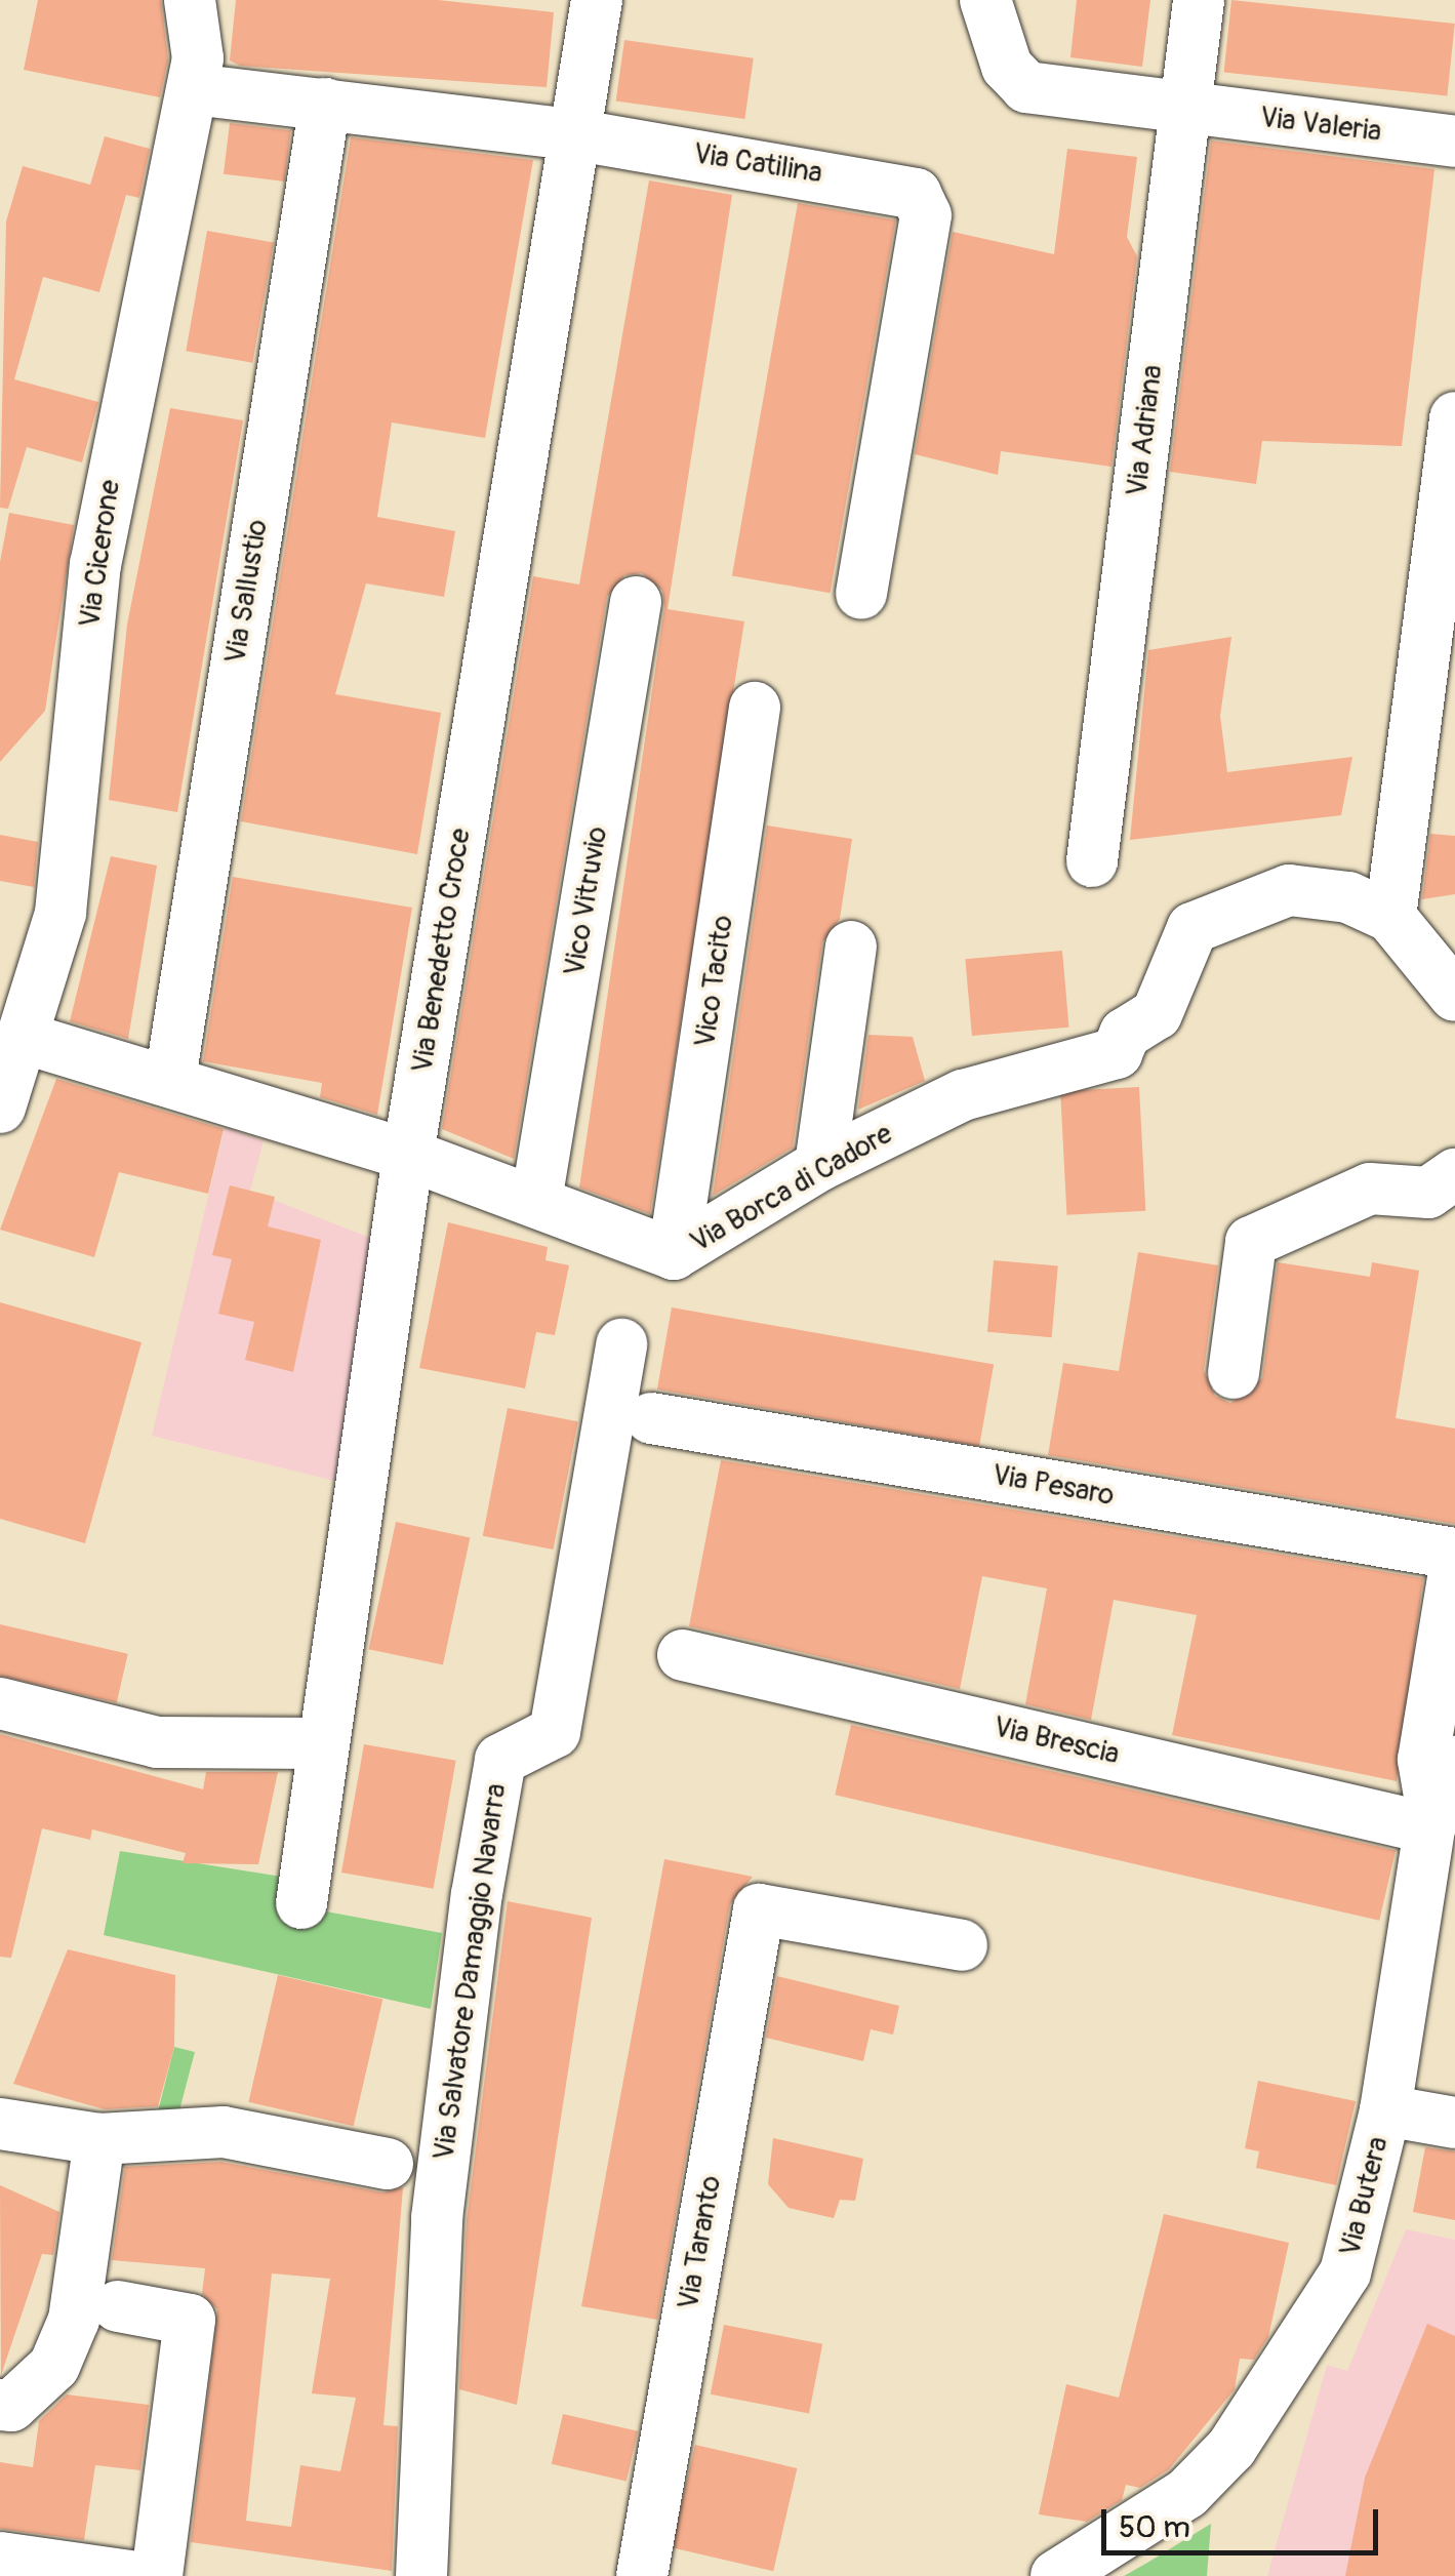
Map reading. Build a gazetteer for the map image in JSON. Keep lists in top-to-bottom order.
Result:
{
  "streets": {
    "street": [
      "Via Valeria",
      "Via Catilina",
      "Via Adriana",
      "Via Cicerone",
      "Via Sallustio",
      "Vico Vitruvio",
      "Via Benedetto Croce",
      "Vico Tacito",
      "Via Borca di Cadore",
      "Via Pesaro",
      "Via Brescia",
      "Via Salvatore Damaggio Navarra",
      "Via Butera",
      "Via Taranto"
    ]
  },
  "crossings": [
    ["Via Valeria", "Via Adriana"],
    ["Via Catilina", "Via Cicerone"],
    ["Via Catilina", "Via Sallustio"],
    ["Via Catilina", "Via Benedetto Croce"],
    ["Via Cicerone", "Via Borca di Cadore"],
    ["Via Sallustio", "Via Borca di Cadore"],
    ["Vico Vitruvio", "Via Borca di Cadore"],
    ["Via Benedetto Croce", "Via Borca di Cadore"],
    ["Vico Tacito", "Via Borca di Cadore"],
    ["Via Brescia", "Via Butera"]
  ],
  "scale_bar": "50 m"
}
